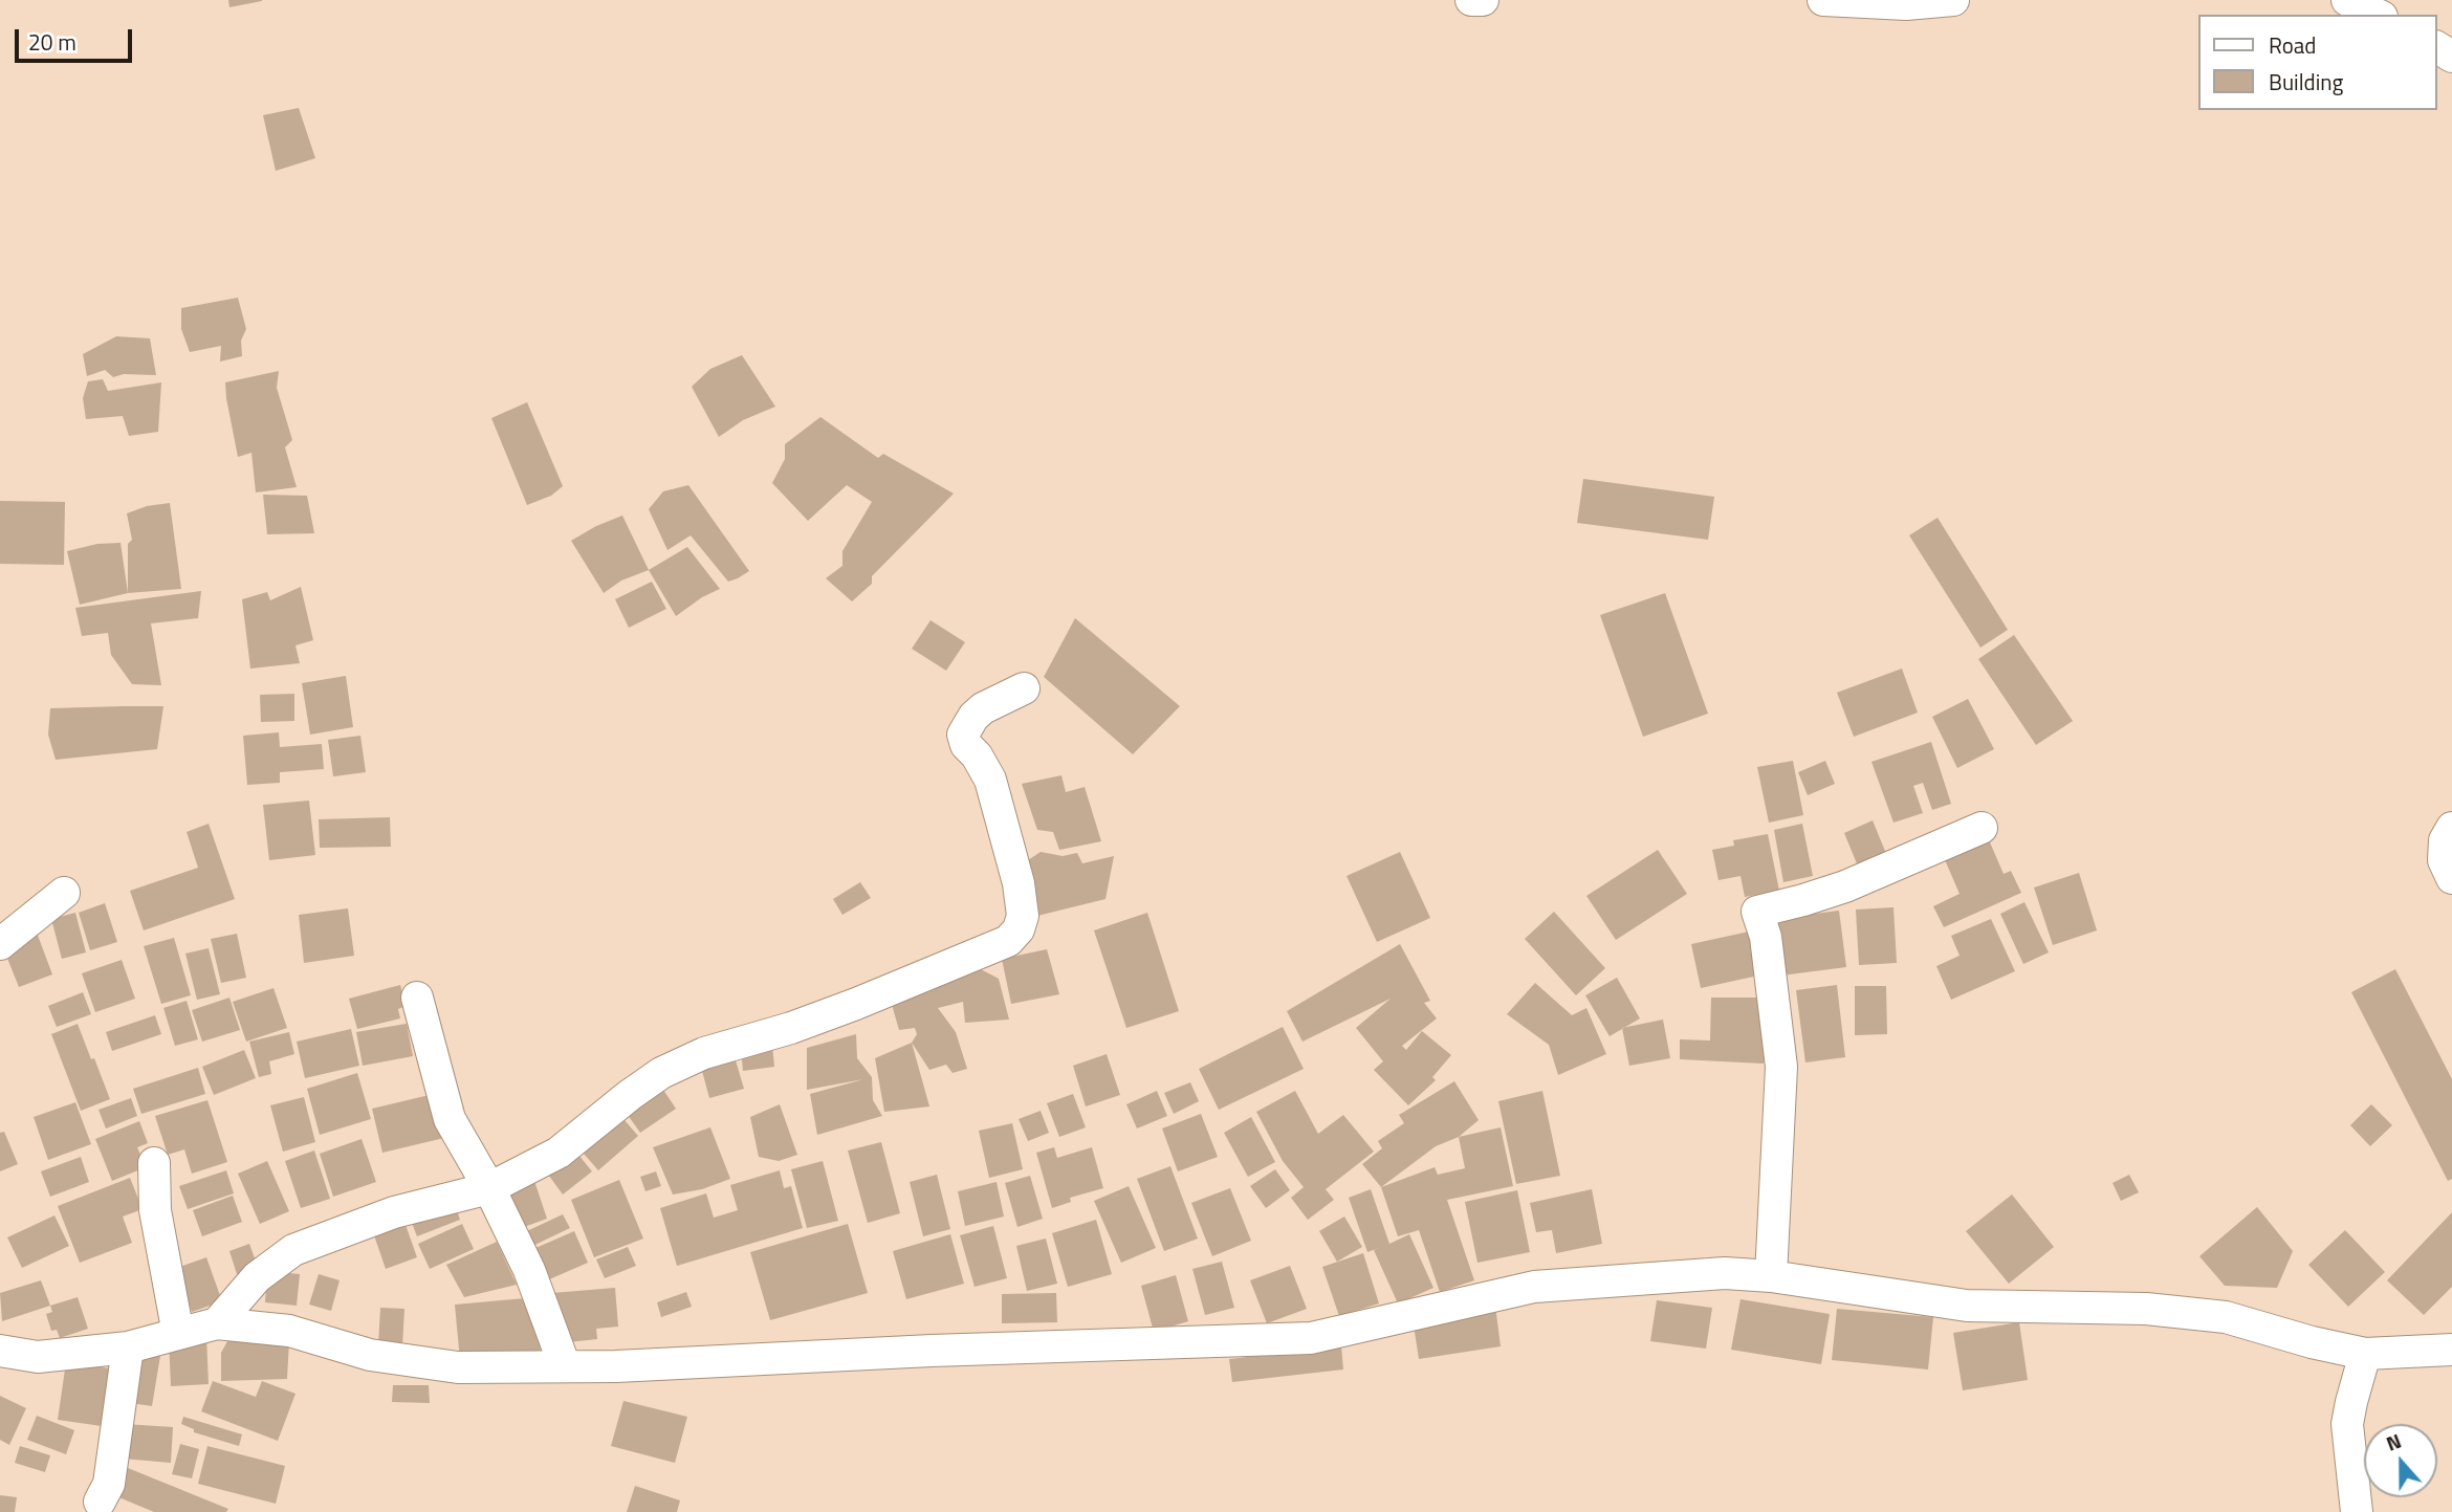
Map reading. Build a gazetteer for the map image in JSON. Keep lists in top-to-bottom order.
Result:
{
  "legend": ["Road", "Building"],
  "scale_bar": "20 m",
  "north": "top"
}
